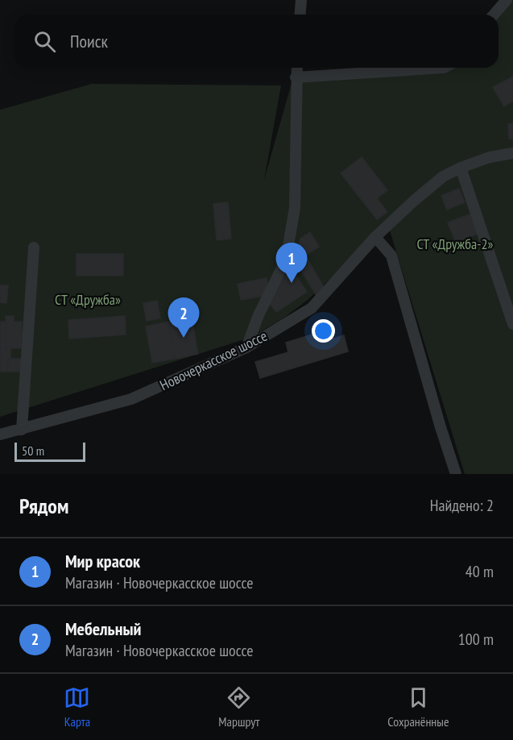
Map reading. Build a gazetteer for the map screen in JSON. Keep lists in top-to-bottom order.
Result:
{
  "streets": {
    "street": ["Новочеркасское шоссе"]
  },
  "parks": ["СТ «Дружба-2»", "СТ «Дружба»"],
  "scale_bar": "50 m",
  "page": {
    "search": "Поиск",
    "pins": ["1", "2"],
    "scale": "50 m",
    "heading": ["Рядом", "Найдено: 2"],
    "list": [
      {
        "mark": "1",
        "name": "Мир красок",
        "note": "Магазин · Новочеркасское шоссе",
        "value": "40 m"
      },
      {
        "mark": "2",
        "name": "Мебельный",
        "note": "Магазин · Новочеркасское шоссе",
        "value": "100 m"
      }
    ],
    "nav": ["Карта", "Маршрут", "Сохранённые"]
  }
}
